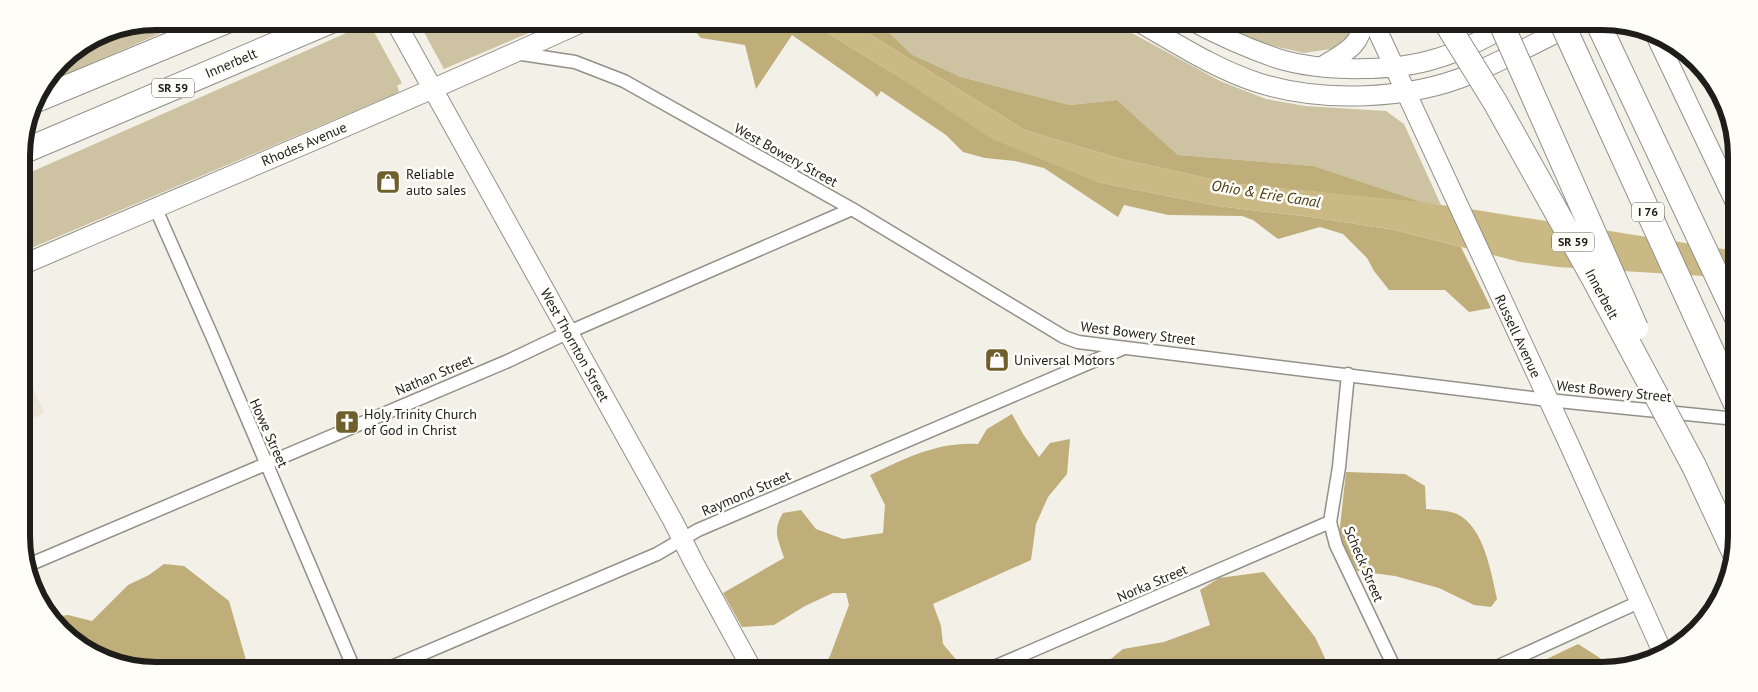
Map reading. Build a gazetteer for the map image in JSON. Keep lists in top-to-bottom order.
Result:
{
  "streets": {
    "highway": ["Innerbelt", "SR 59", "I 76"],
    "main road": ["Rhodes Avenue", "Russell Avenue", "West Thornton Street"],
    "street": [
      "West Bowery Street",
      "Nathan Street",
      "Howe Street",
      "Raymond Street",
      "Scheck Street",
      "Norka Street"
    ]
  },
  "crossings": [
    ["Rhodes Avenue", "West Bowery Street"],
    ["Rhodes Avenue", "West Thornton Street"],
    ["Rhodes Avenue", "Howe Street"],
    ["West Bowery Street", "Russell Avenue"],
    ["West Bowery Street", "Nathan Street"],
    ["West Bowery Street", "Raymond Street"],
    ["West Bowery Street", "Scheck Street"],
    ["West Thornton Street", "Nathan Street"],
    ["West Thornton Street", "Raymond Street"],
    ["Nathan Street", "Howe Street"],
    ["Scheck Street", "Norka Street"]
  ],
  "water": ["Ohio & Erie Canal"],
  "places": {
    "shop": ["Reliable auto sales", "Universal Motors"],
    "church": ["Holy Trinity Church of God in Christ"]
  }
}
